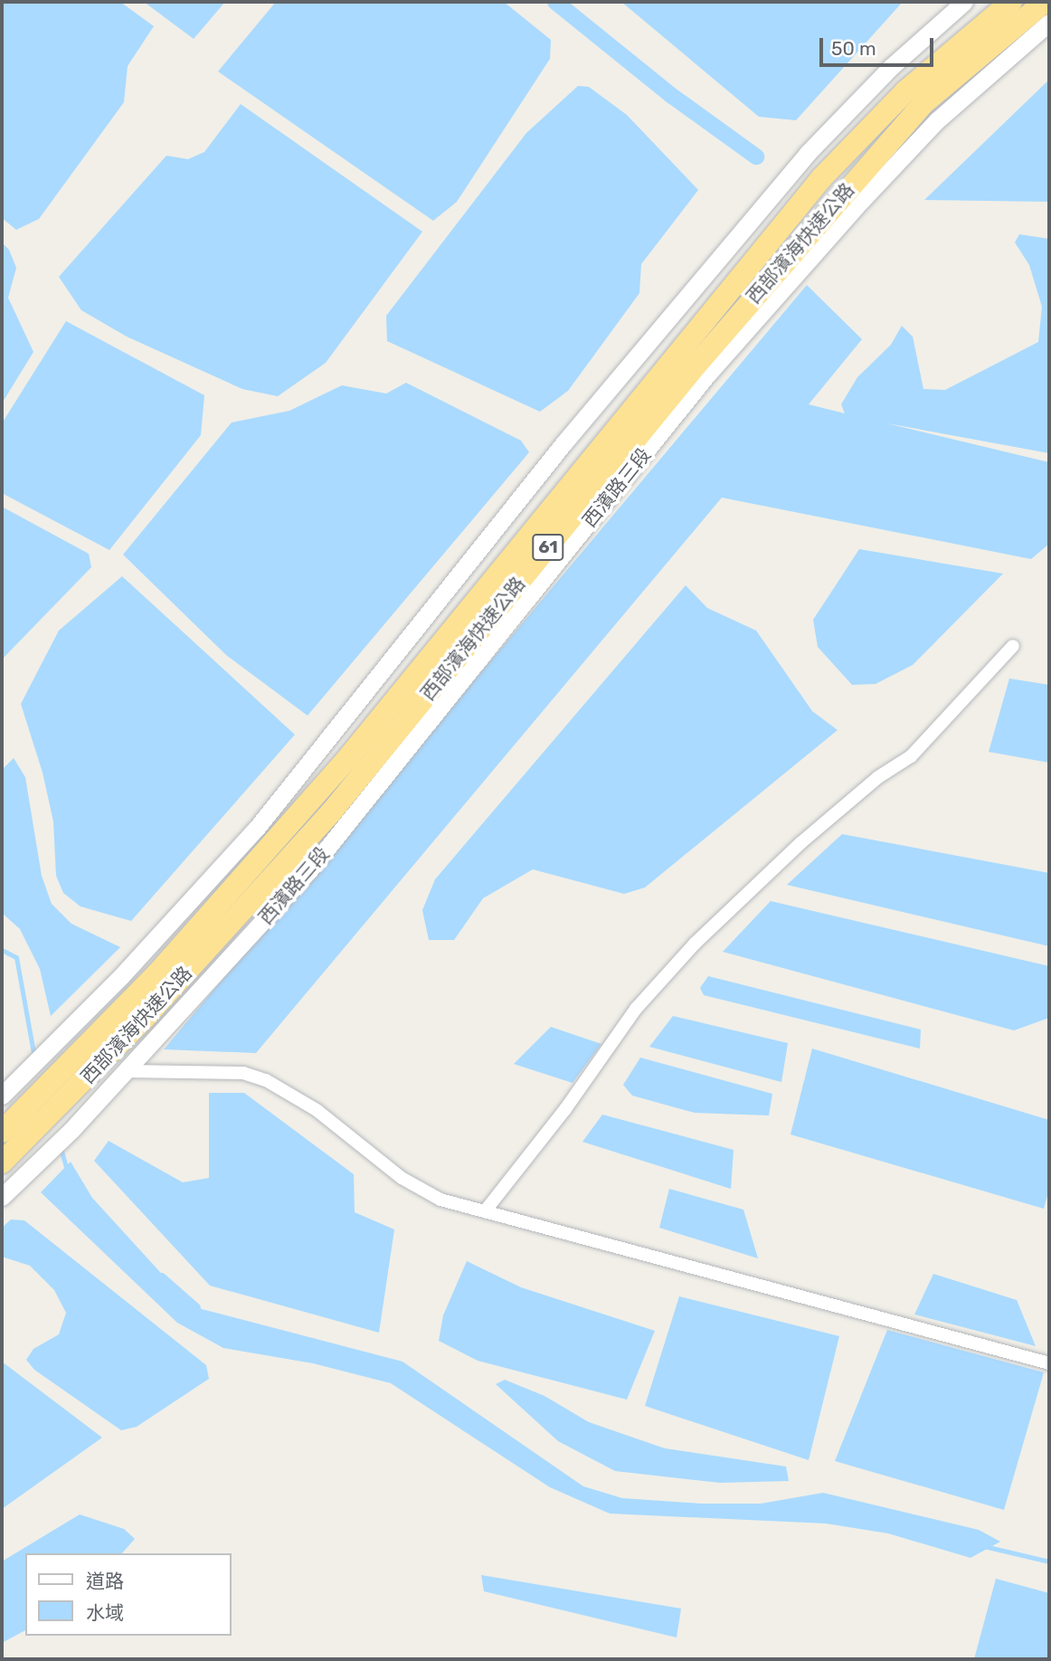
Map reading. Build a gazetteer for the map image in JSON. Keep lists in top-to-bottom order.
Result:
{
  "streets": {
    "highway": ["西部濱海快速公路", "61"],
    "street": ["西濱路三段"]
  },
  "legend": ["道路", "水域"],
  "scale_bar": "50 m"
}
